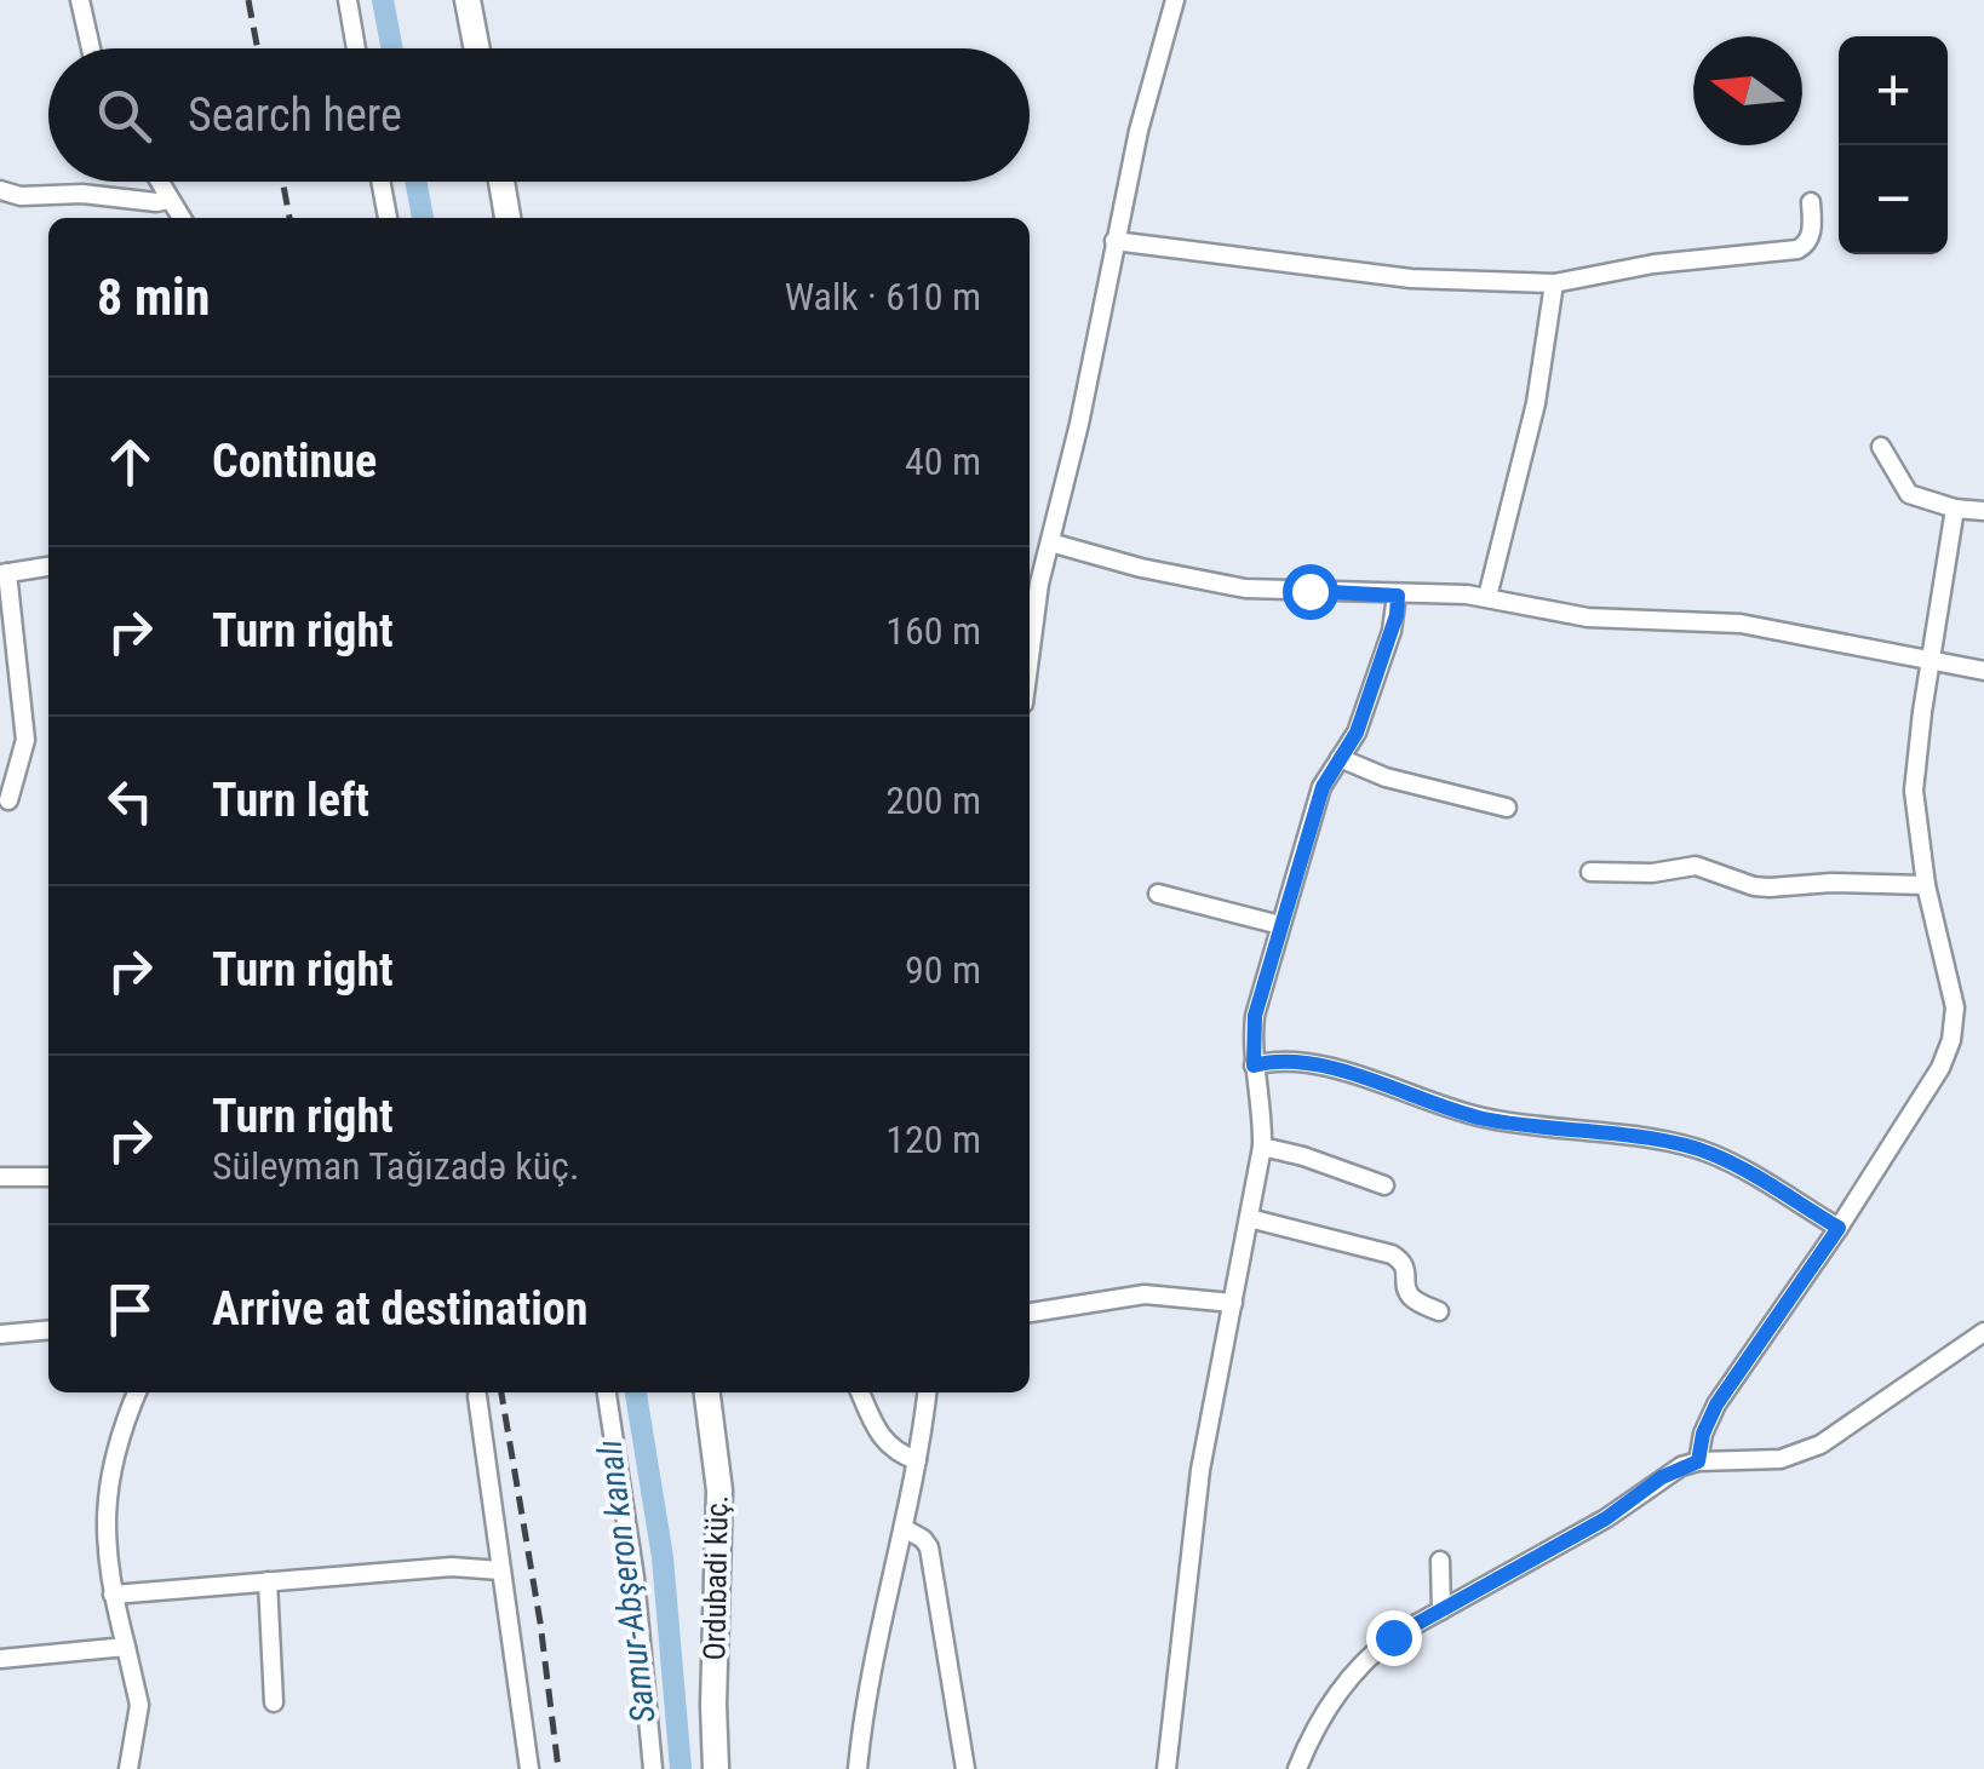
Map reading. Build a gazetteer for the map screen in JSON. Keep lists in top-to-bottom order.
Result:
{
  "streets": {
    "street": ["Ordubadi küç."]
  },
  "water": ["Samur-Abşeron kanalı"],
  "north": "left",
  "page": {
    "map_buttons": ["+", "−"],
    "search": "Search here",
    "heading": ["8 min", "Walk · 610 m"],
    "list": [
      ["Continue", "40 m"],
      ["Turn right", "160 m"],
      ["Turn left", "200 m"],
      ["Turn right", "90 m"],
      ["Turn right", "Süleyman Tağızadə küç.", "120 m"],
      "Arrive at destination"
    ]
  }
}
